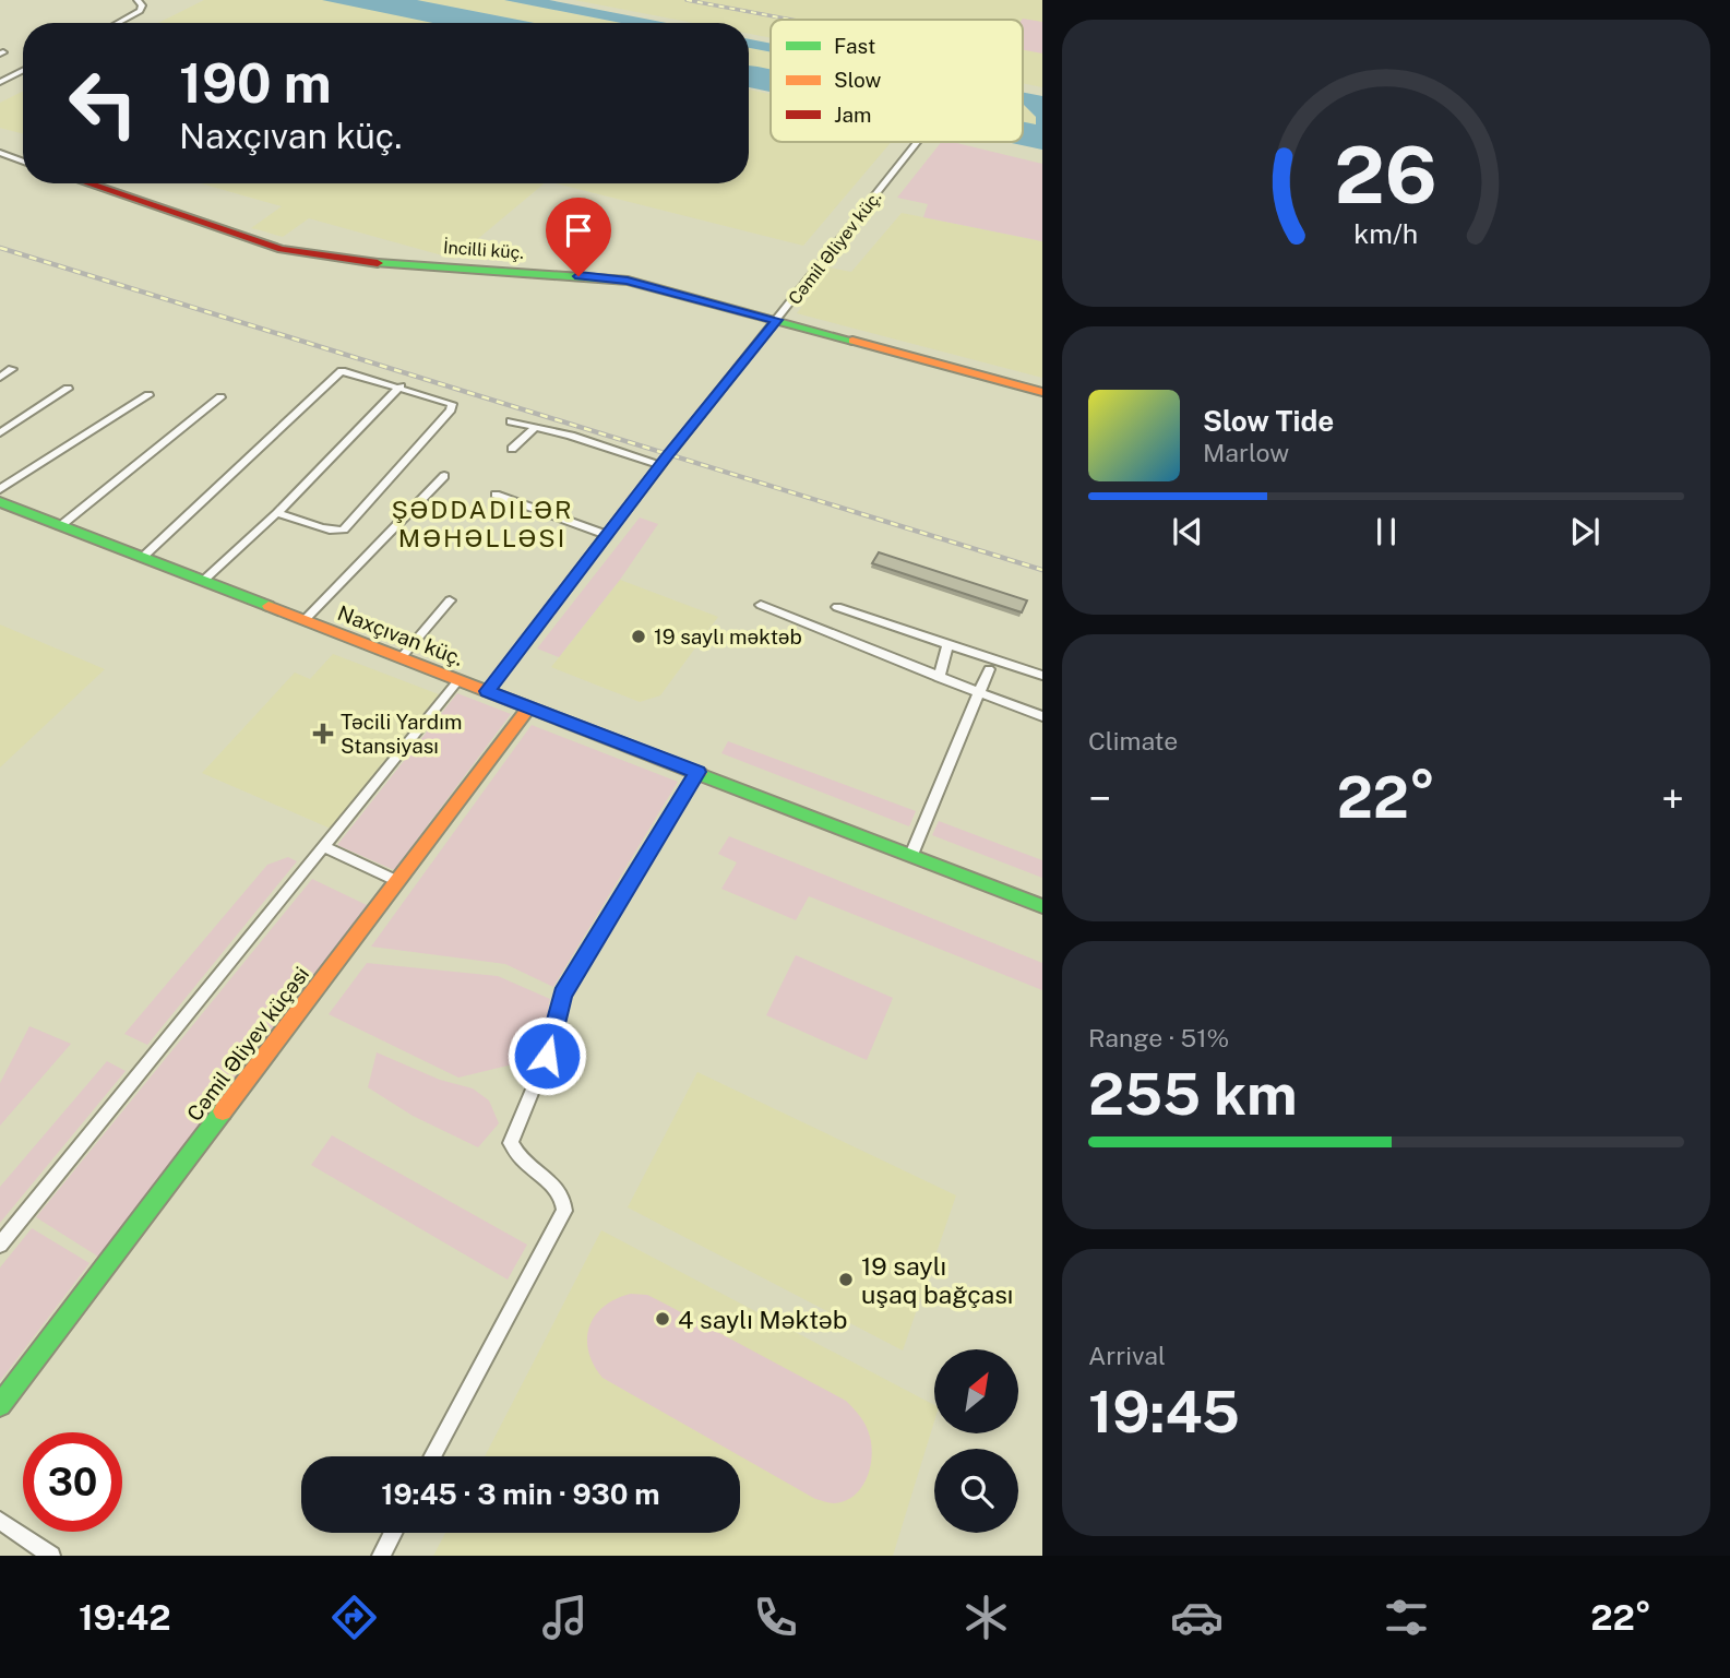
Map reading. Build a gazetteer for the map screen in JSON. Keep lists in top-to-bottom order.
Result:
{
  "streets": {
    "street": [
      "Cəmil Əliyev küç.",
      "İncilli küç.",
      "Naxçıvan küç.",
      "Cəmil Əliyev küçəsi"
    ]
  },
  "crossings": [
    ["Cəmil Əliyev küç.", "İncilli küç."],
    ["Cəmil Əliyev küç.", "Naxçıvan küç."],
    ["Naxçıvan küç.", "Cəmil Əliyev küçəsi"]
  ],
  "districts": ["ŞƏDDADILƏR MƏHƏLLƏSI"],
  "places": {
    "other": ["19 saylı məktəb", "19 saylı uşaq bağçası", "4 saylı Məktəb"],
    "health": ["Təcili Yardım Stansiyası"]
  },
  "legend": ["Fast", "Slow", "Jam"],
  "north": "top right",
  "page": {
    "turn": ["190 m", "Naxçıvan küç."],
    "song": ["Slow Tide", "Marlow"],
    "tile": [
      "Climate",
      ["Range · 51%", "255 km"],
      ["Arrival", "19:45"]
    ],
    "heat": ["−", "22°", "+"],
    "limit": "30",
    "trip": "19:45 · 3 min · 930 m",
    "tabs": ["19:42", "22°"],
    "gauge": ["26", "km/h"]
  }
}
